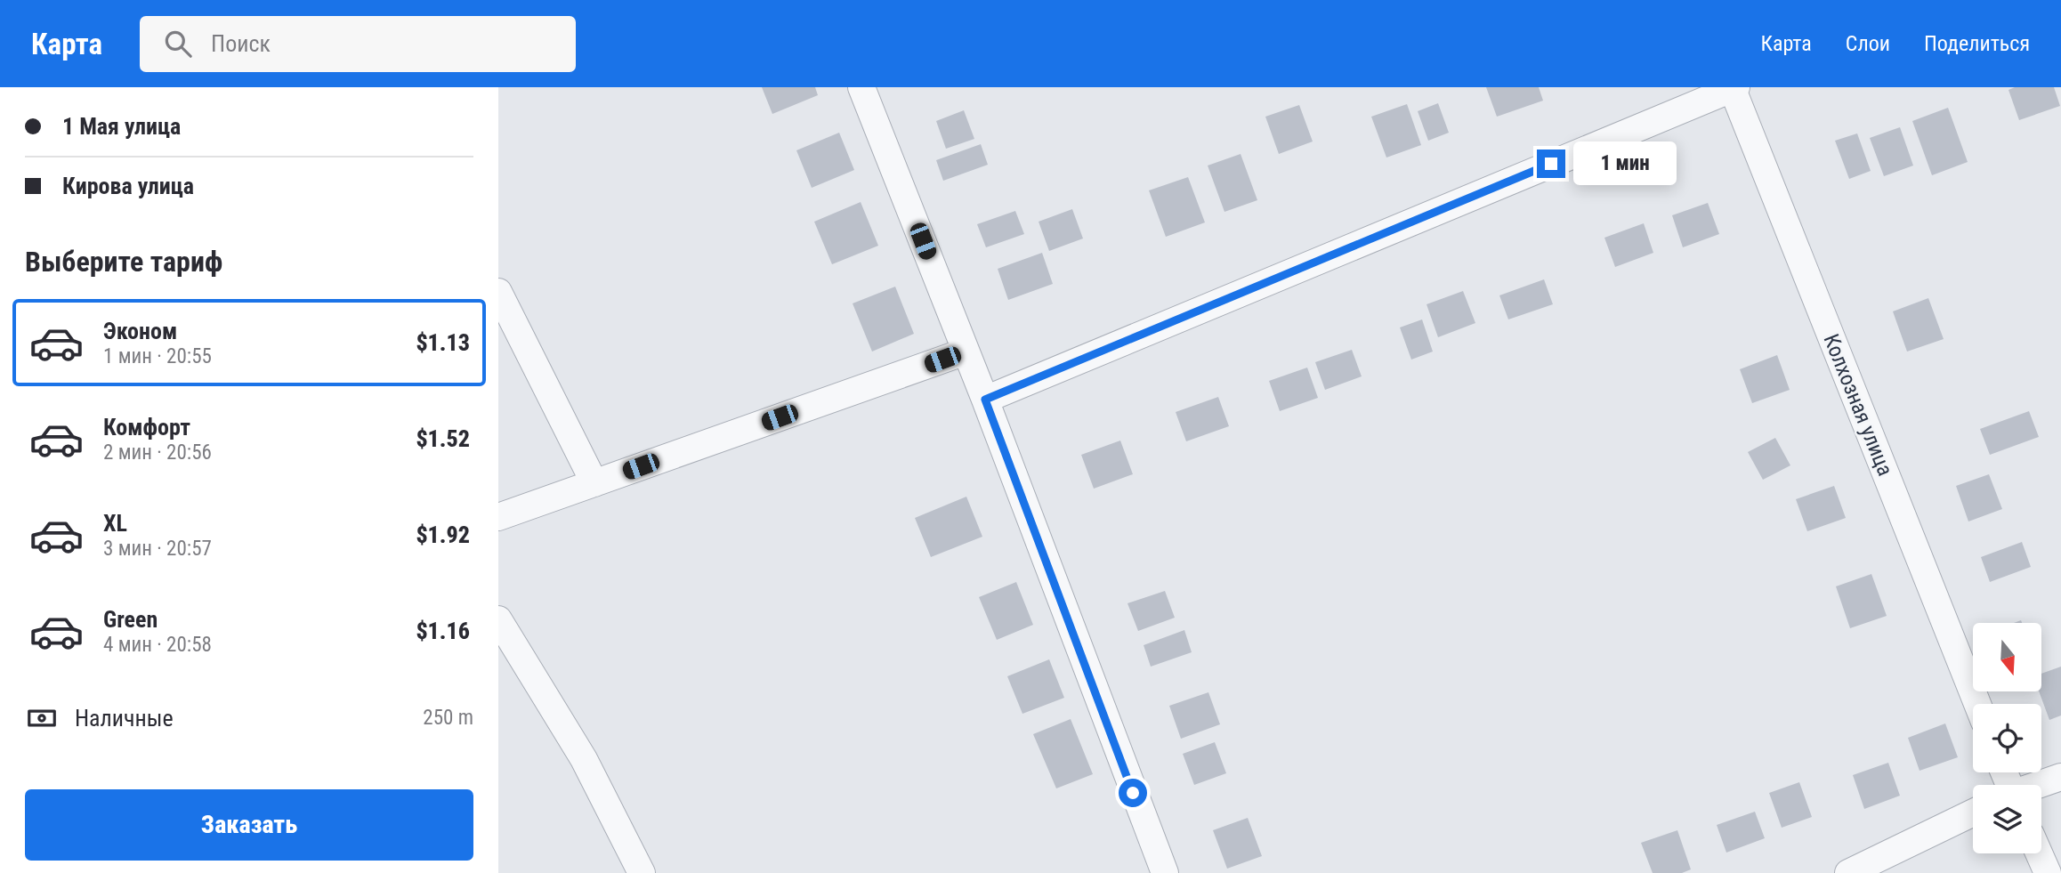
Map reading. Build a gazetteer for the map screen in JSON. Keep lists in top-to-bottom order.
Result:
{
  "streets": {
    "street": ["Колхозная улица"]
  },
  "north": "bottom",
  "page": {
    "header": "Карта",
    "search": "Поиск",
    "nav": ["Карта", "Слои", "Поделиться"],
    "banner": ["1 Мая улица", "Кирова улица"],
    "bubble": "1 мин",
    "heading": "Выберите тариф",
    "list": [
      {
        "name": "Эконом",
        "note": "1 мин · 20:55",
        "value": "$1.13"
      },
      {
        "name": "Комфорт",
        "note": "2 мин · 20:56",
        "value": "$1.52"
      },
      {
        "name": "XL",
        "note": "3 мин · 20:57",
        "value": "$1.92"
      },
      {
        "name": "Green",
        "note": "4 мин · 20:58",
        "value": "$1.16"
      }
    ],
    "pay": ["Наличные", "250 m"],
    "buttons": "Заказать"
  }
}
